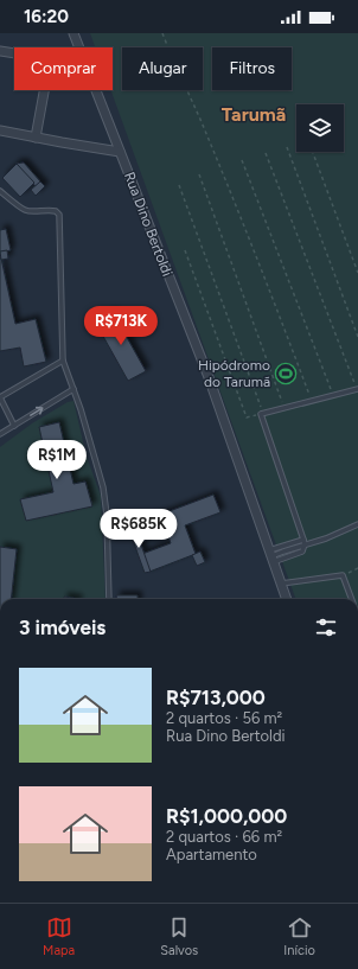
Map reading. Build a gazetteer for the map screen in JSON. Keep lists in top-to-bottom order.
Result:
{
  "streets": {
    "street": ["Rua Dino Bertoldi"]
  },
  "districts": ["Tarumã"],
  "places": {
    "sports": ["Hipódromo do Tarumã"]
  },
  "page": {
    "status": "16:20",
    "chip": ["Comprar", "Alugar", "Filtros"],
    "price": ["R$713K", "R$1M", "R$685K"],
    "heading": "3 imóveis",
    "list": [
      {
        "name": "R$713,000",
        "note": "2 quartos · 56 m² · Rua Dino Bertoldi"
      },
      {
        "name": "R$1,000,000",
        "note": "2 quartos · 66 m² · Apartamento"
      }
    ],
    "tabs": ["Mapa", "Salvos", "Início"]
  }
}
